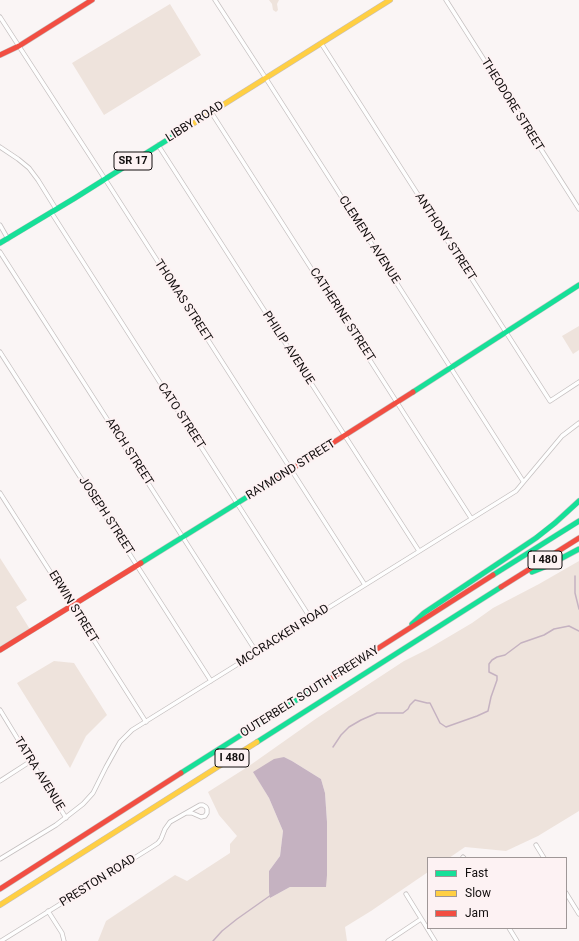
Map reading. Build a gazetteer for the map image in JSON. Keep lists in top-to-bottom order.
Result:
{
  "streets": {
    "main road": [
      "LIBBY ROAD",
      "SR 17",
      "RAYMOND STREET",
      "I 480",
      "OUTERBELT SOUTH FREEWAY"
    ],
    "street": [
      "THEODORE STREET",
      "ANTHONY STREET",
      "CLEMENT AVENUE",
      "THOMAS STREET",
      "CATHERINE STREET",
      "PHILIP AVENUE",
      "CATO STREET",
      "ARCH STREET",
      "JOSEPH STREET",
      "ERWIN STREET",
      "MCCRACKEN ROAD",
      "TATRA AVENUE",
      "PRESTON ROAD"
    ]
  },
  "crossings": [
    ["LIBBY ROAD", "ANTHONY STREET"],
    ["LIBBY ROAD", "CLEMENT AVENUE"],
    ["LIBBY ROAD", "THOMAS STREET"],
    ["LIBBY ROAD", "CATHERINE STREET"],
    ["LIBBY ROAD", "PHILIP AVENUE"],
    ["LIBBY ROAD", "CATO STREET"],
    ["ANTHONY STREET", "RAYMOND STREET"],
    ["CLEMENT AVENUE", "RAYMOND STREET"],
    ["CLEMENT AVENUE", "MCCRACKEN ROAD"],
    ["THOMAS STREET", "RAYMOND STREET"],
    ["THOMAS STREET", "MCCRACKEN ROAD"],
    ["CATHERINE STREET", "RAYMOND STREET"],
    ["CATHERINE STREET", "MCCRACKEN ROAD"],
    ["PHILIP AVENUE", "RAYMOND STREET"],
    ["PHILIP AVENUE", "MCCRACKEN ROAD"],
    ["CATO STREET", "RAYMOND STREET"],
    ["CATO STREET", "MCCRACKEN ROAD"],
    ["ARCH STREET", "RAYMOND STREET"],
    ["ARCH STREET", "MCCRACKEN ROAD"],
    ["RAYMOND STREET", "JOSEPH STREET"],
    ["RAYMOND STREET", "ERWIN STREET"],
    ["JOSEPH STREET", "MCCRACKEN ROAD"],
    ["ERWIN STREET", "MCCRACKEN ROAD"],
    ["MCCRACKEN ROAD", "TATRA AVENUE"]
  ],
  "legend": ["Fast", "Slow", "Jam"]
}
